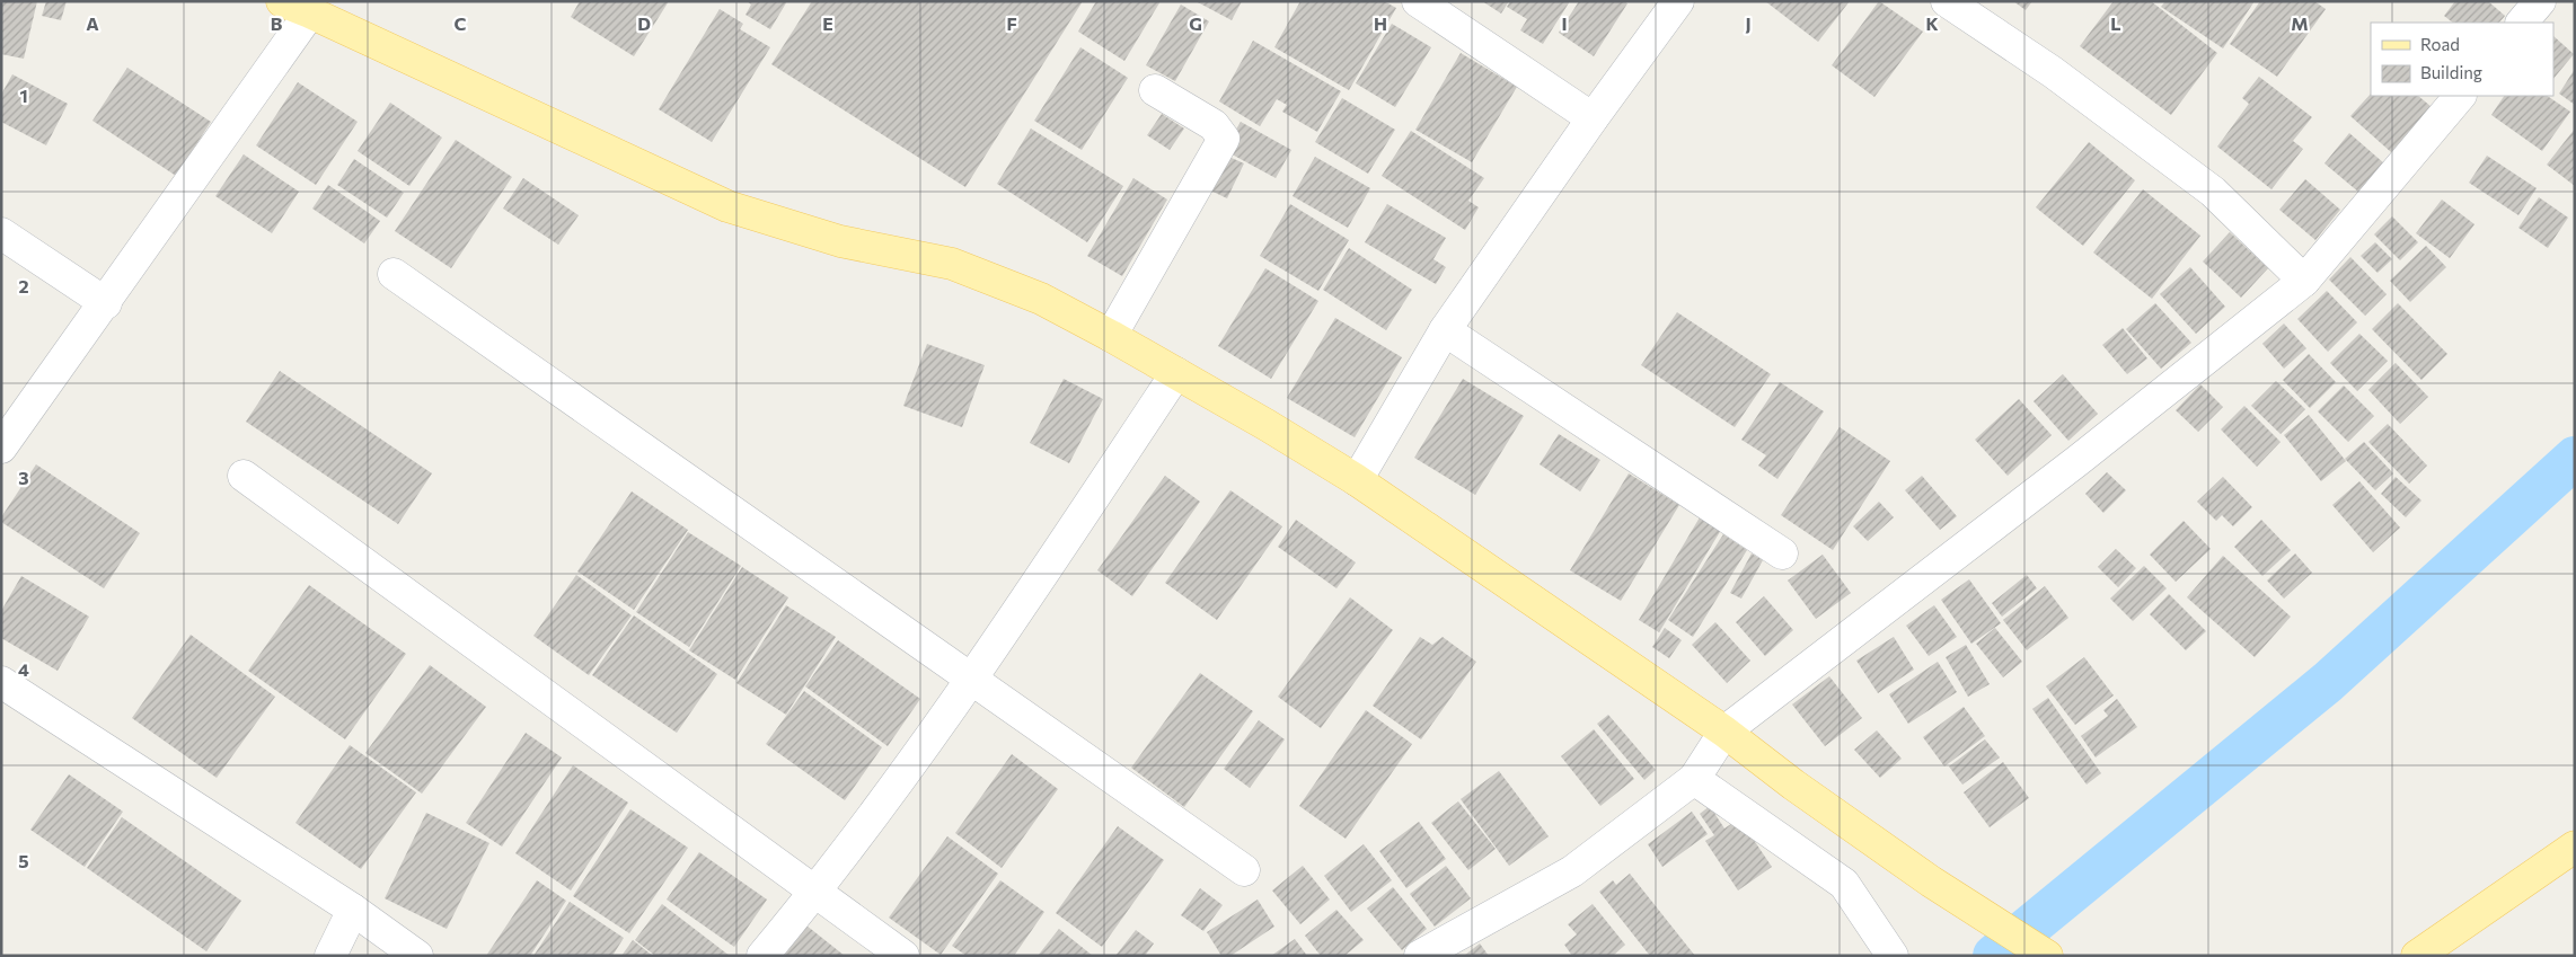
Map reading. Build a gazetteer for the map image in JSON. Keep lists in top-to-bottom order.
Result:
{
  "legend": ["Road", "Building"],
  "grid": {
    "columns": [
      "A",
      "B",
      "C",
      "D",
      "E",
      "F",
      "G",
      "H",
      "I",
      "J",
      "K",
      "L",
      "M"
    ],
    "rows": [
      "1",
      "2",
      "3",
      "4",
      "5"
    ]
  }
}
